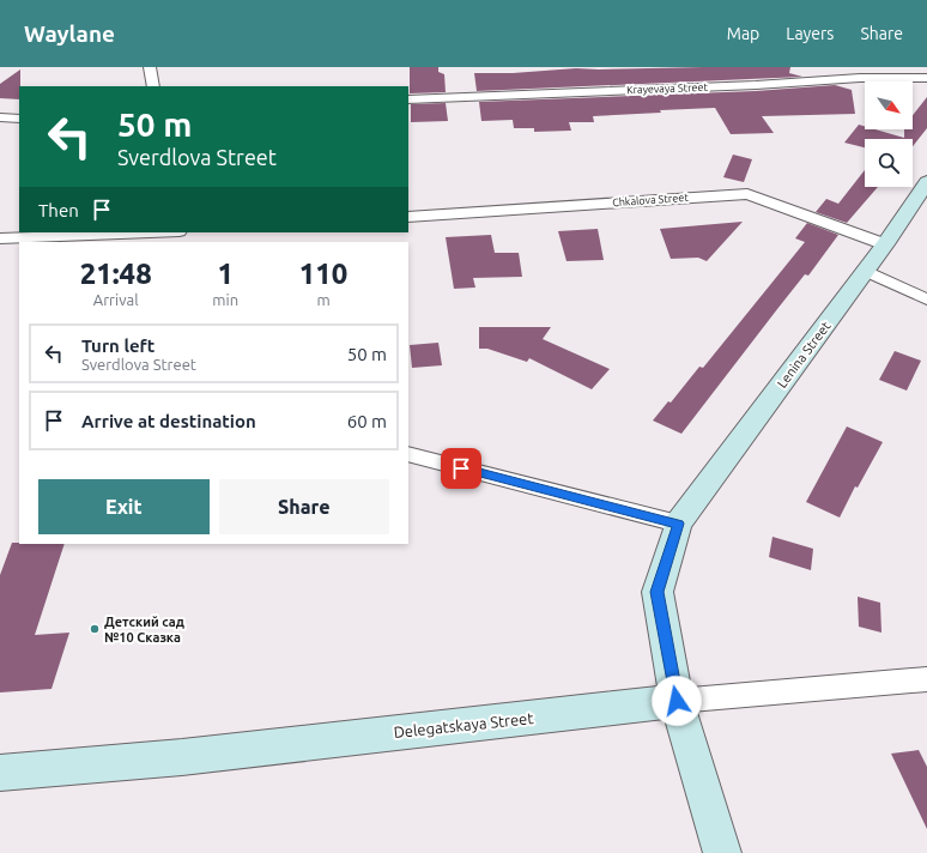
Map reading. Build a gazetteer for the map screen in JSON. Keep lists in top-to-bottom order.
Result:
{
  "streets": {
    "main road": ["Lenina Street", "Delegatskaya Street"],
    "street": ["Krayevaya Street", "Chkalova Street"]
  },
  "crossings": [
    ["Chkalova Street", "Lenina Street"]
  ],
  "places": ["Детский сад №10 Сказка"],
  "north": "bottom right",
  "page": {
    "header": "Waylane",
    "nav": ["Map", "Layers", "Share"],
    "turn": ["50 m", "Sverdlova Street"],
    "then": "Then",
    "eta": [
      "21:48",
      "Arrival",
      "1",
      "min",
      "110",
      "m"
    ],
    "list": [
      {
        "name": "Turn left",
        "note": "Sverdlova Street",
        "value": "50 m"
      },
      {
        "name": "Arrive at destination",
        "value": "60 m"
      }
    ],
    "buttons": ["Exit", "Share"]
  }
}
